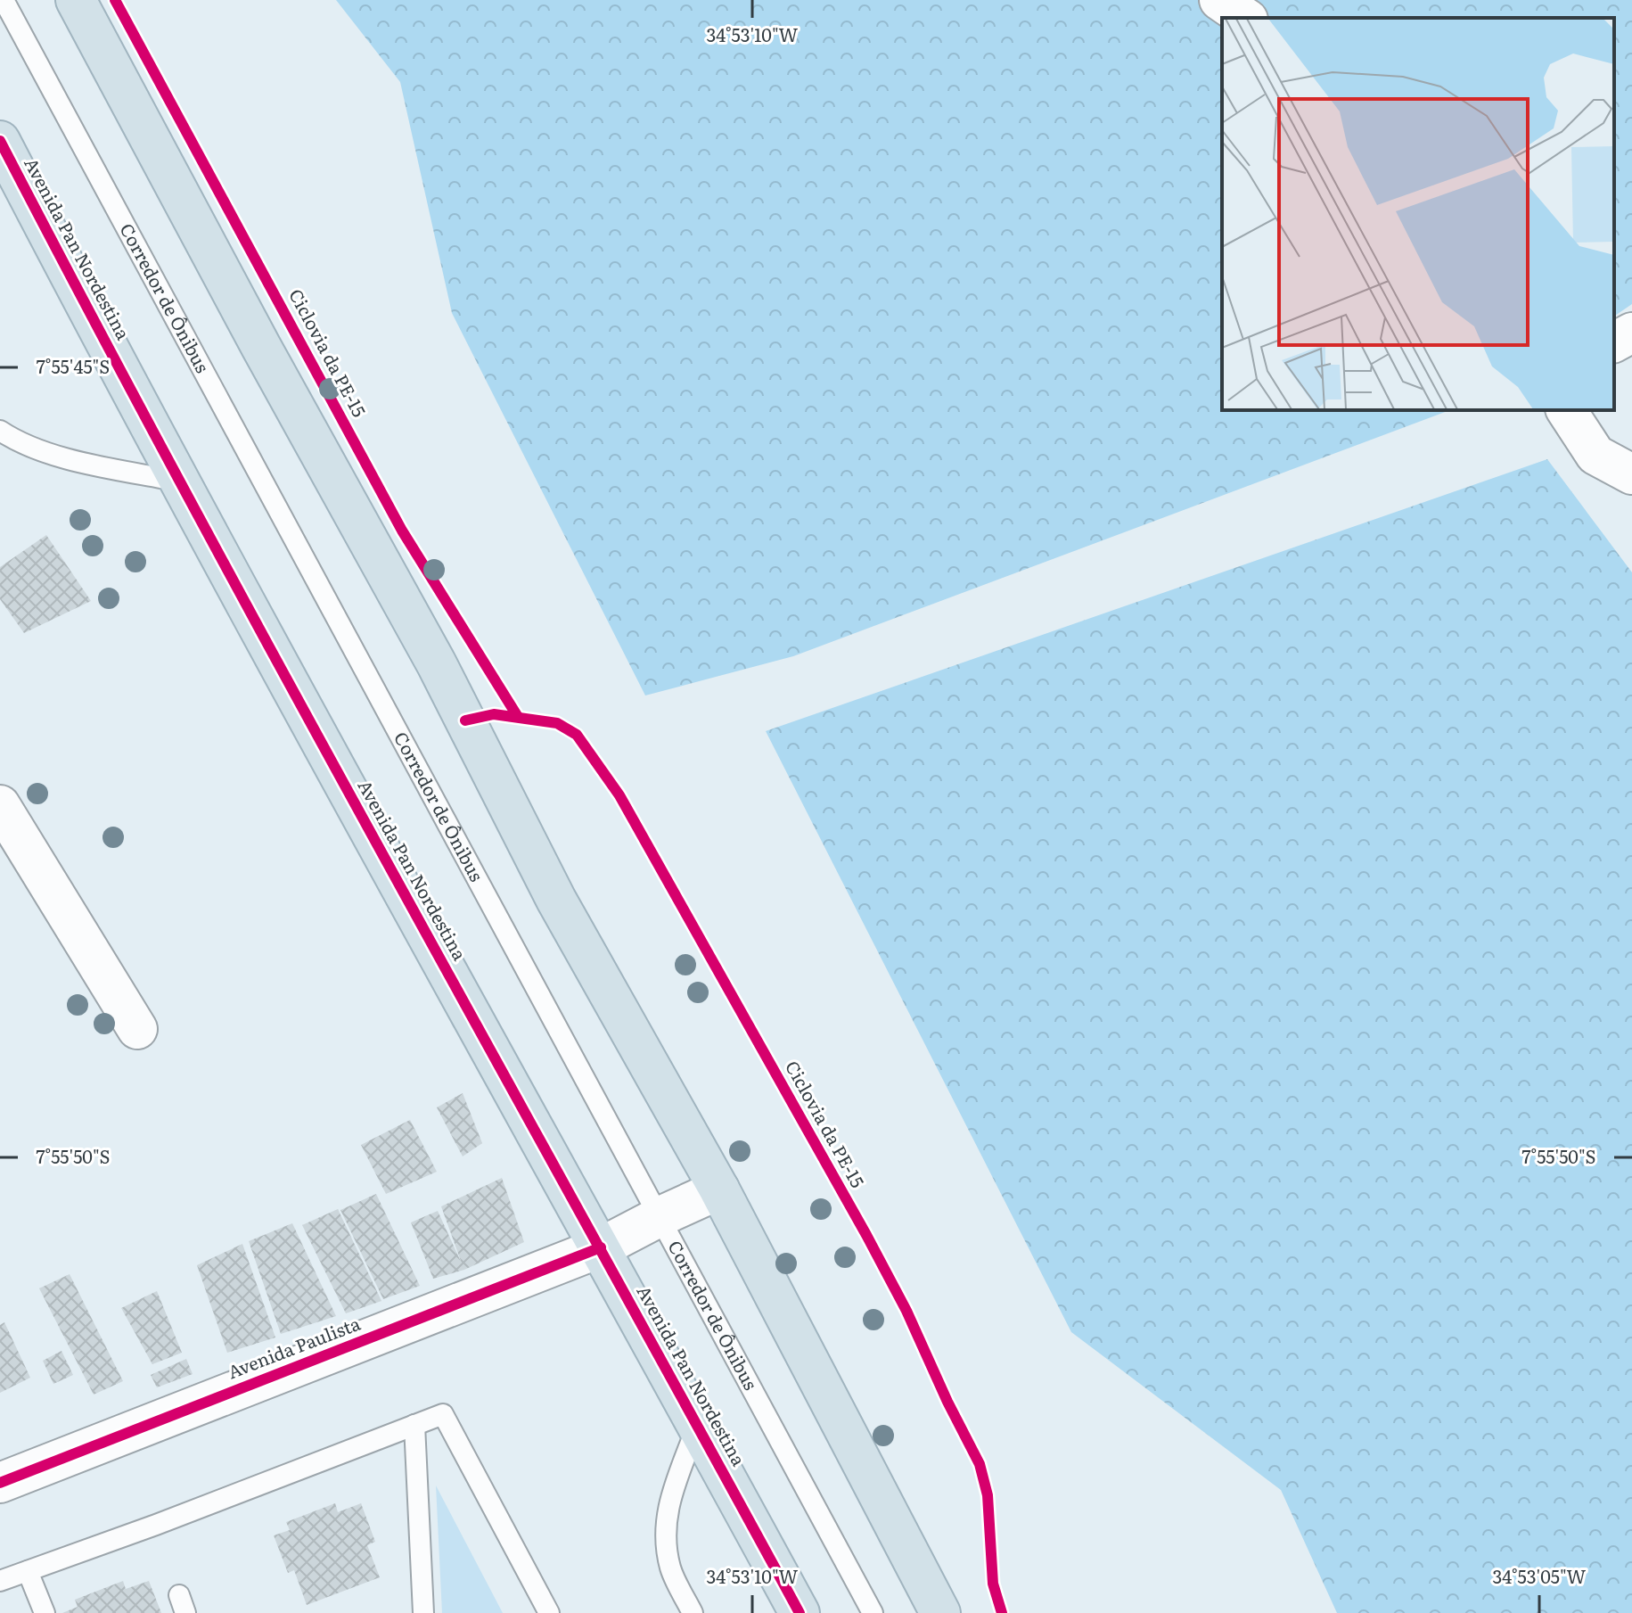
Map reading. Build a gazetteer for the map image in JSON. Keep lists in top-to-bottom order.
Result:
{
  "streets": {
    "highway": ["Avenida Pan Nordestina"],
    "main road": ["Avenida Paulista"],
    "lane": ["Corredor de Ônibus"],
    "cycle path": ["Ciclovia da PE-15"]
  },
  "crossings": [
    ["Avenida Pan Nordestina", "Avenida Paulista"],
    ["Corredor de Ônibus", "Avenida Paulista"]
  ],
  "coordinates": [
    "34°53'10\"W",
    "7°55'45\"S",
    "7°55'50\"S",
    "34°53'05\"W"
  ]
}
